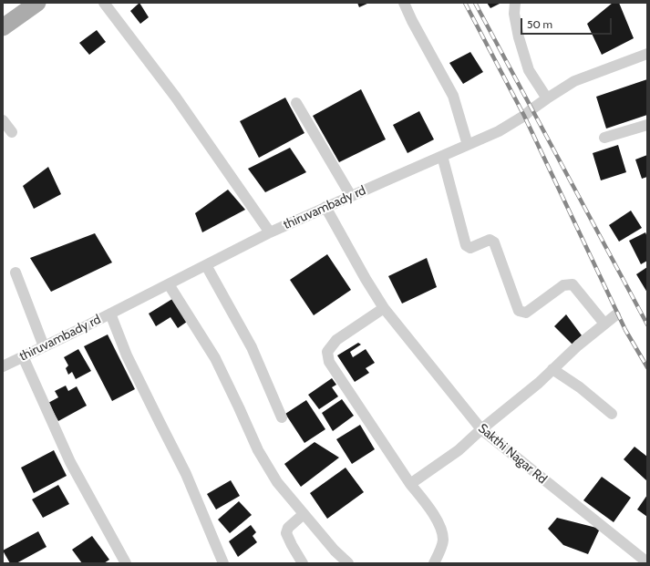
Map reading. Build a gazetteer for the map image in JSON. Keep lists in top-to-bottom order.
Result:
{
  "streets": {
    "street": ["thiruvambady rd", "Sakthi Nagar Rd"]
  },
  "crossings": [
    ["thiruvambady rd", "Sakthi Nagar Rd"]
  ],
  "scale_bar": "50 m"
}
